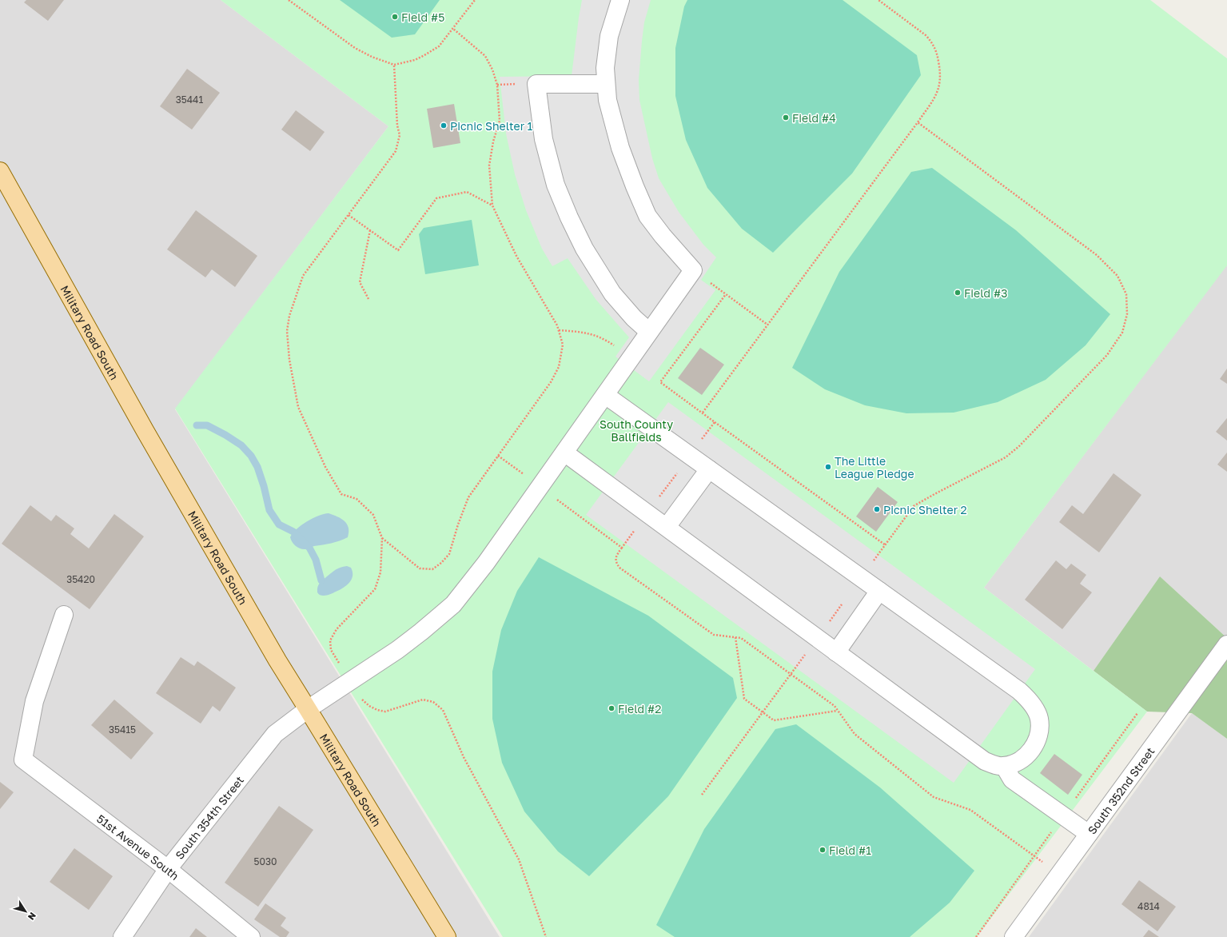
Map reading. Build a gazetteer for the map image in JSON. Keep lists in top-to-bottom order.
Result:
{
  "streets": {
    "main road": ["Military Road South"],
    "street": ["South 352nd Street", "South 354th Street", "51st Avenue South"]
  },
  "crossings": [
    ["Military Road South", "South 354th Street"],
    ["South 354th Street", "51st Avenue South"]
  ],
  "parks": ["South County Ballfields"],
  "places": [
    "Field #5",
    "Field #4",
    "Picnic Shelter 1",
    "Field #3",
    "The Little League Pledge",
    "Picnic Shelter 2",
    "Field #2",
    "Field #1"
  ],
  "house_numbers": [
    "35441",
    "35420",
    "35415",
    "5030",
    "4814"
  ],
  "north": "bottom right"
}
